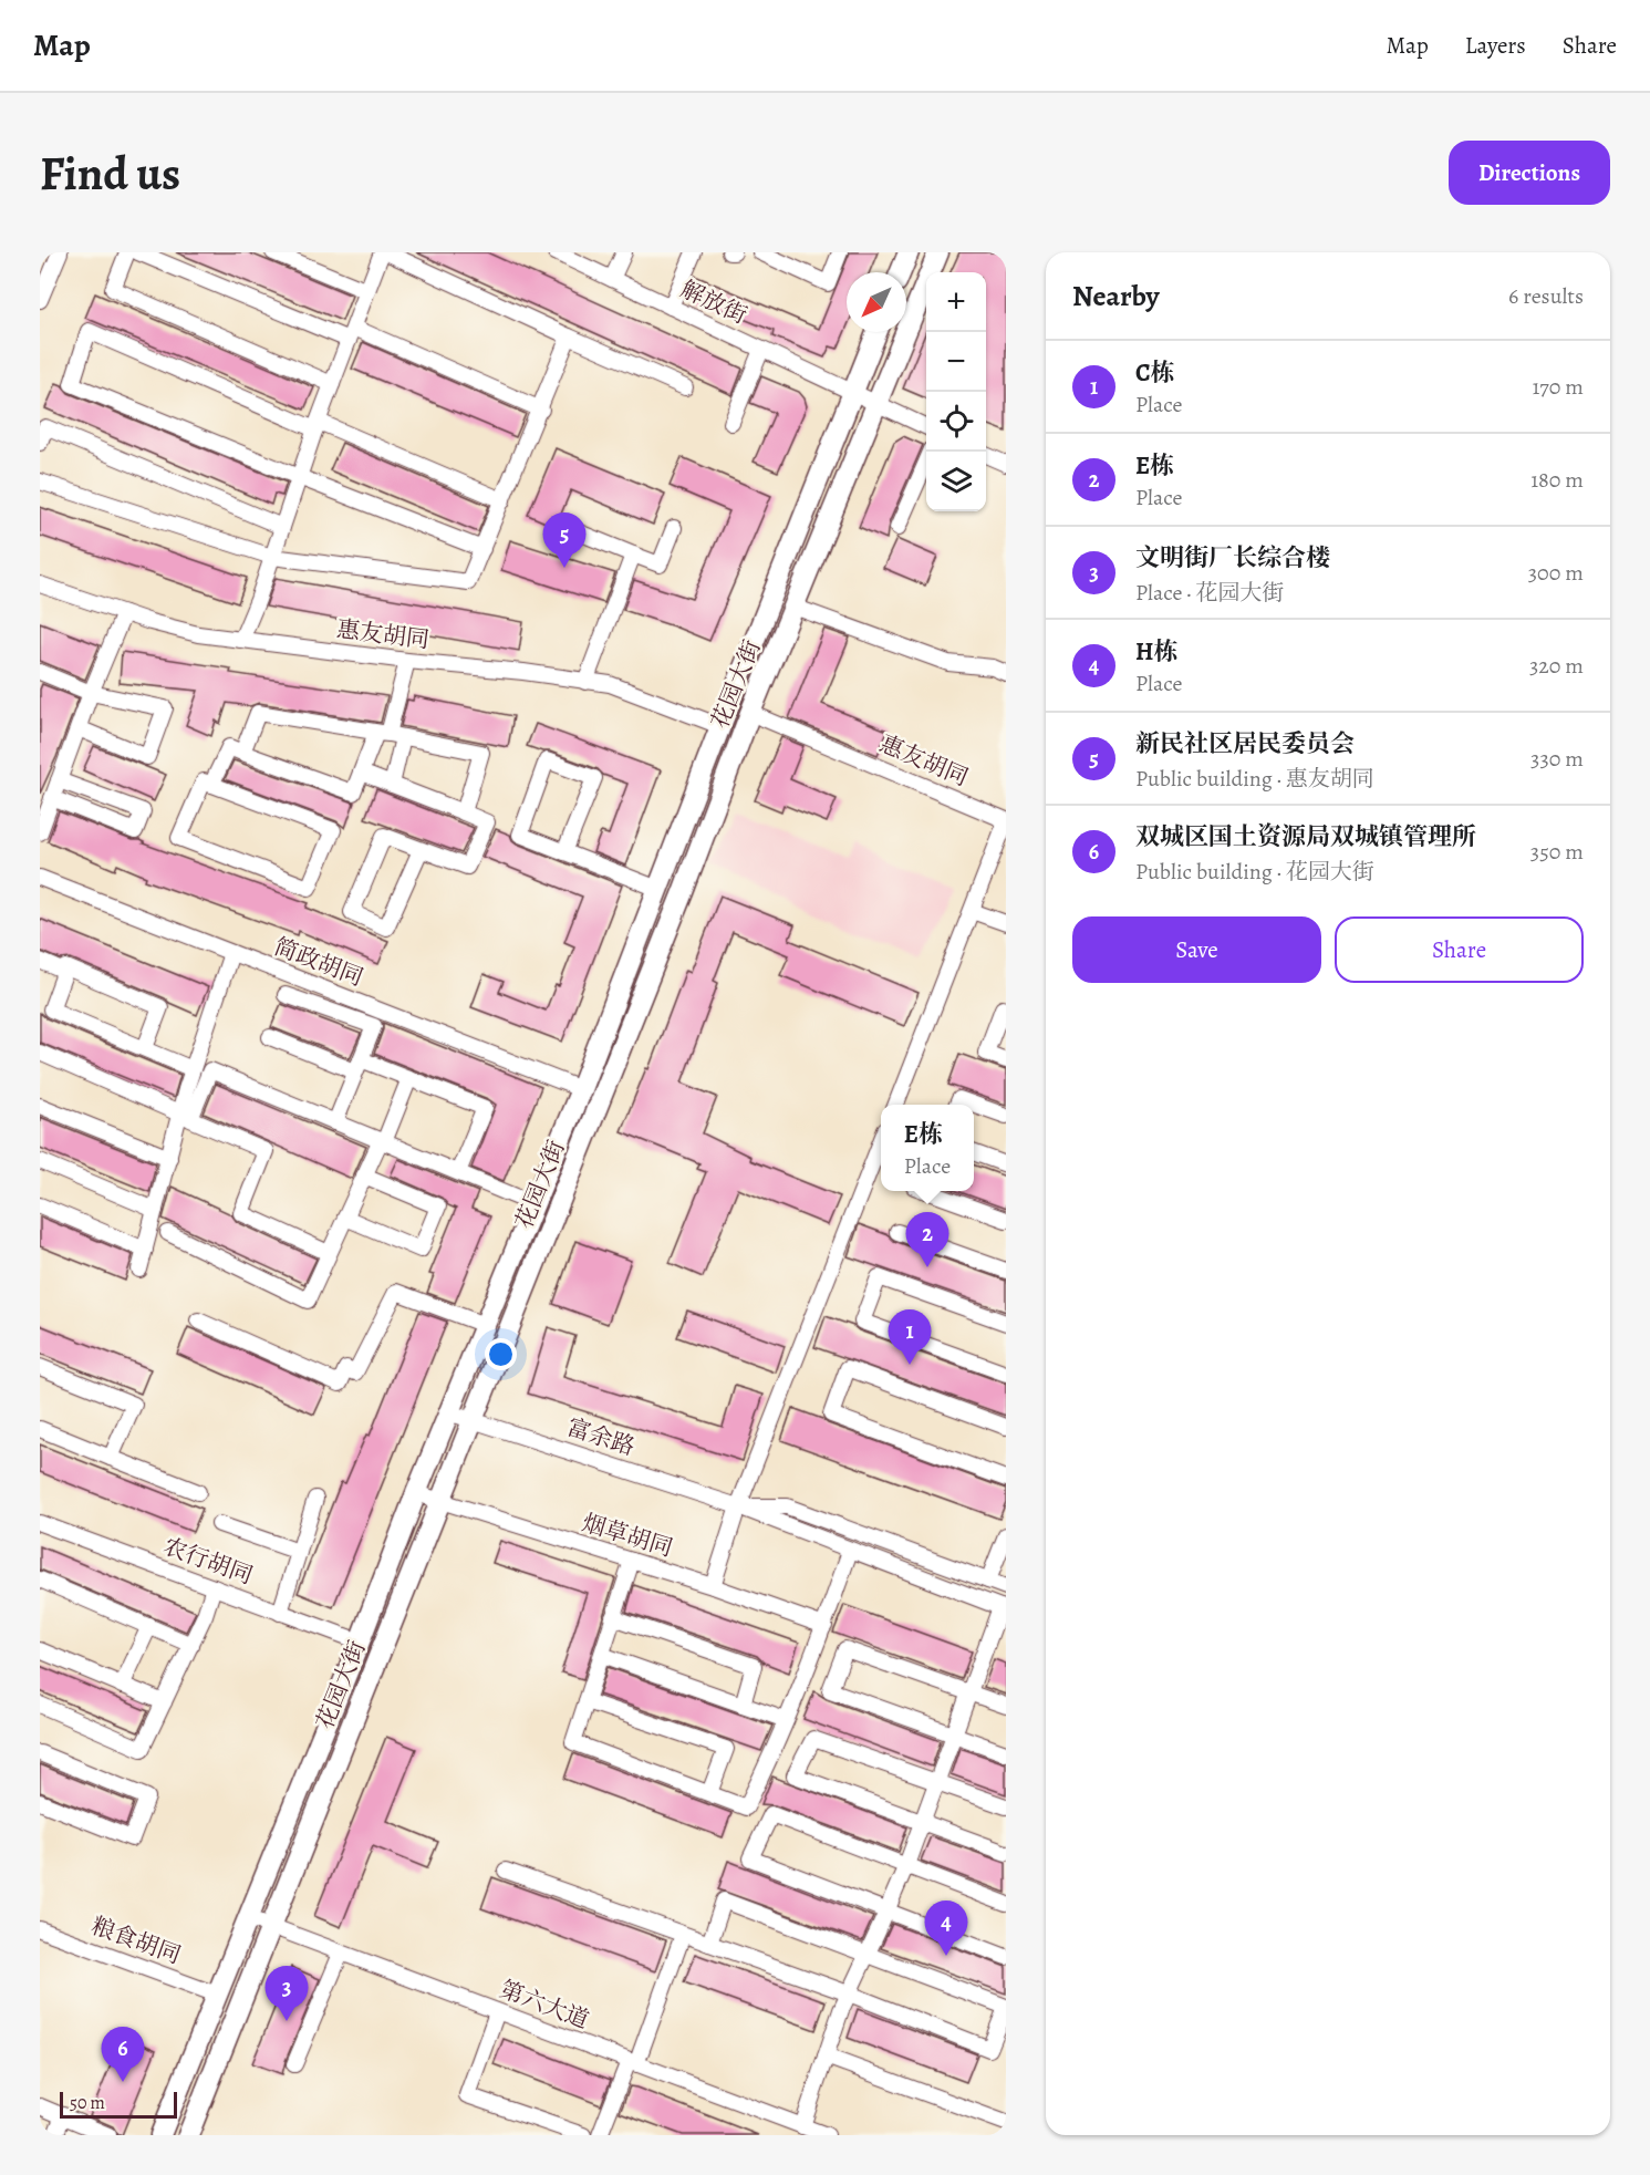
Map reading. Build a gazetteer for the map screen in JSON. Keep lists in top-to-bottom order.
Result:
{
  "streets": {
    "main road": ["花园大街"],
    "street": [
      "解放街",
      "惠友胡同",
      "简政胡同",
      "富余路",
      "烟草胡同",
      "农行胡同",
      "粮食胡同",
      "第六大道"
    ]
  },
  "crossings": [
    ["解放街", "花园大街"],
    ["惠友胡同", "花园大街"],
    ["花园大街", "简政胡同"],
    ["花园大街", "富余路"],
    ["花园大街", "烟草胡同"],
    ["花园大街", "农行胡同"],
    ["花园大街", "粮食胡同"],
    ["花园大街", "第六大道"]
  ],
  "scale_bar": "50 m",
  "north": "bottom left",
  "page": {
    "header": "Map",
    "nav": ["Map", "Layers", "Share"],
    "buttons": [
      "Directions",
      ["Save", "Share"]
    ],
    "title": "Find us",
    "heading": ["Nearby", "6 results"],
    "map_buttons": ["+", "−"],
    "list": [
      {
        "mark": "1",
        "name": "C栋",
        "note": "Place",
        "value": "170 m"
      },
      {
        "mark": "2",
        "name": "E栋",
        "note": "Place",
        "value": "180 m"
      },
      {
        "mark": "3",
        "name": "文明街厂长综合楼",
        "note": "Place · 花园大街",
        "value": "300 m"
      },
      {
        "mark": "4",
        "name": "H栋",
        "note": "Place",
        "value": "320 m"
      },
      {
        "mark": "5",
        "name": "新民社区居民委员会",
        "note": "Public building · 惠友胡同",
        "value": "330 m"
      },
      {
        "mark": "6",
        "name": "双城区国土资源局双城镇管理所",
        "note": "Public building · 花园大街",
        "value": "350 m"
      }
    ],
    "pins": [
      "5",
      "2",
      "1",
      "4",
      "3",
      "6"
    ],
    "popup": ["E栋", "Place"],
    "scale": "50 m"
  }
}
